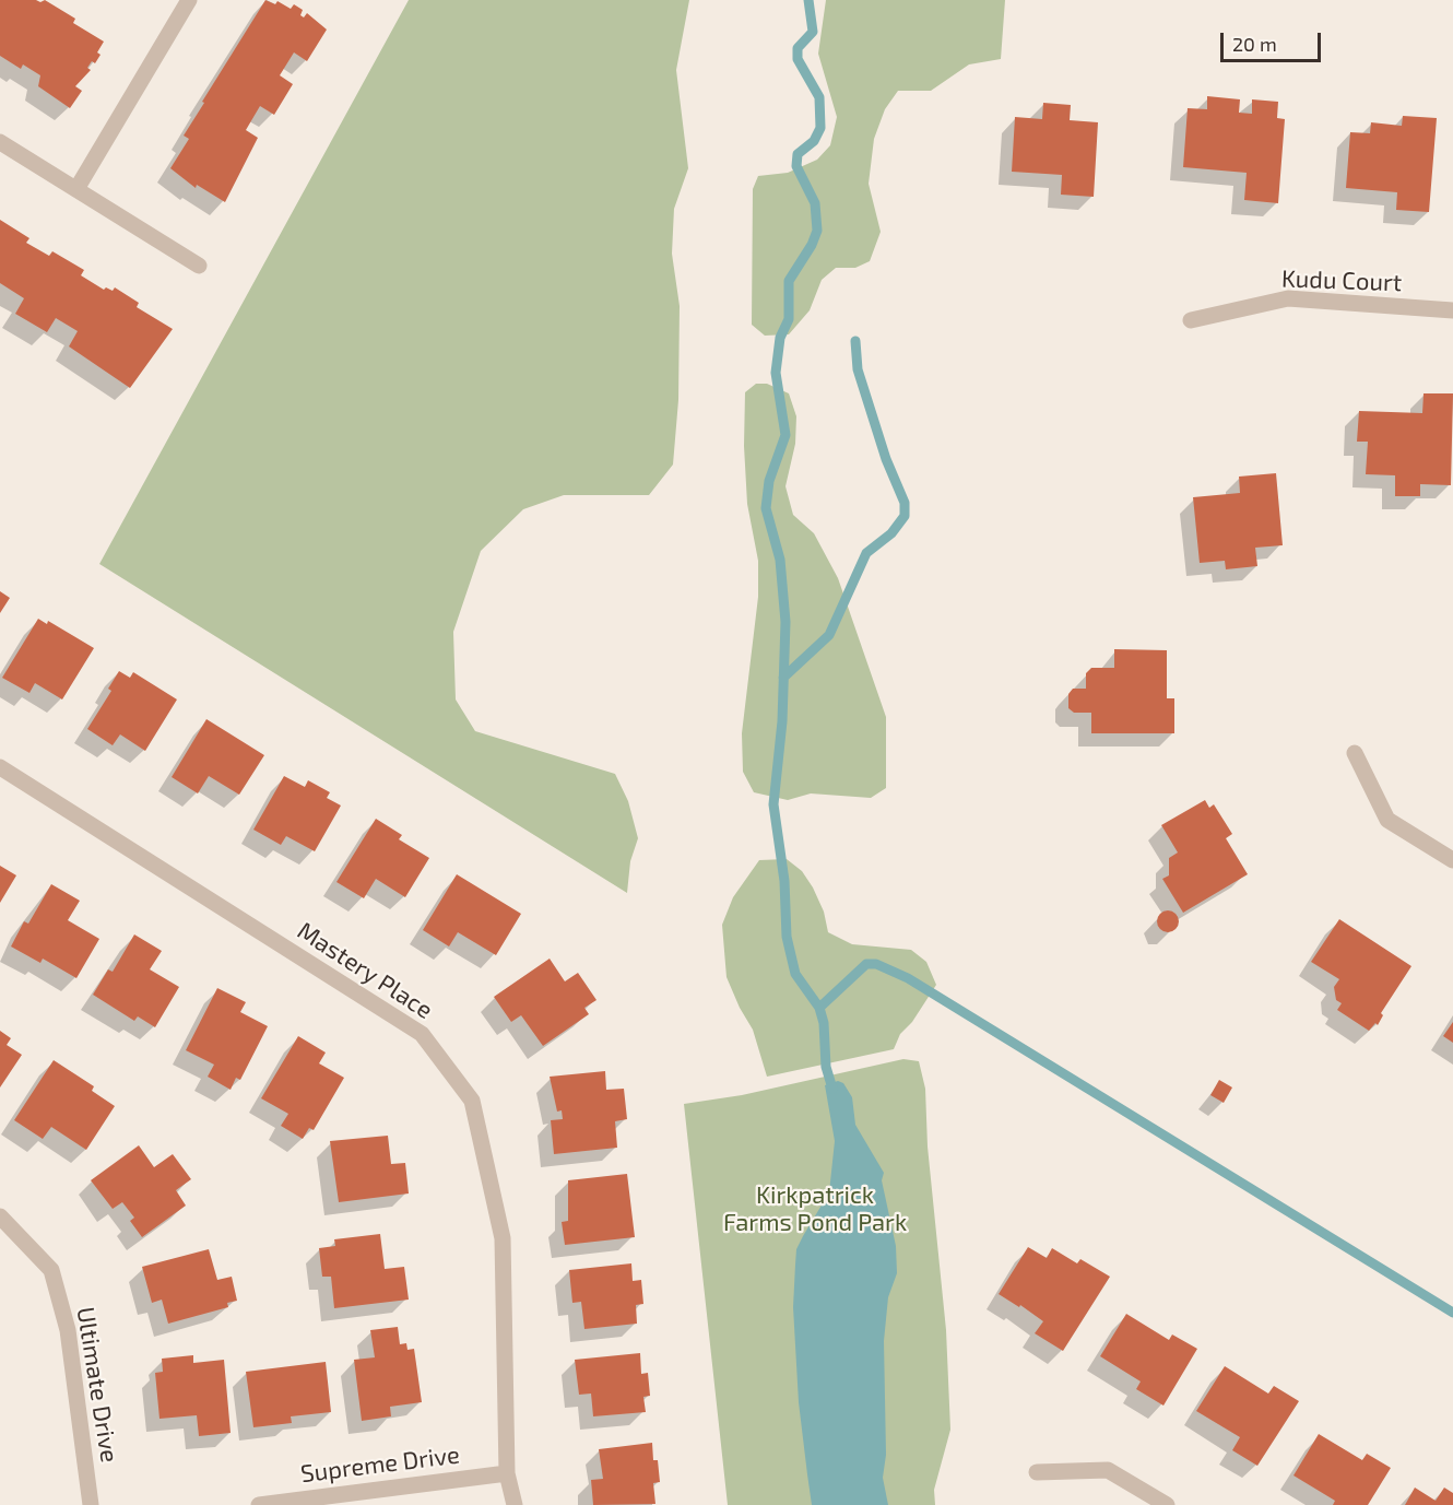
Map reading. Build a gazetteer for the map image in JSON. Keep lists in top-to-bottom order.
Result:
{
  "streets": {
    "street": [
      "Kudu Court",
      "Mastery Place",
      "Ultimate Drive",
      "Supreme Drive"
    ]
  },
  "crossings": [
    ["Mastery Place", "Supreme Drive"]
  ],
  "parks": ["Kirkpatrick Farms Pond Park"],
  "scale_bar": "20 m"
}
